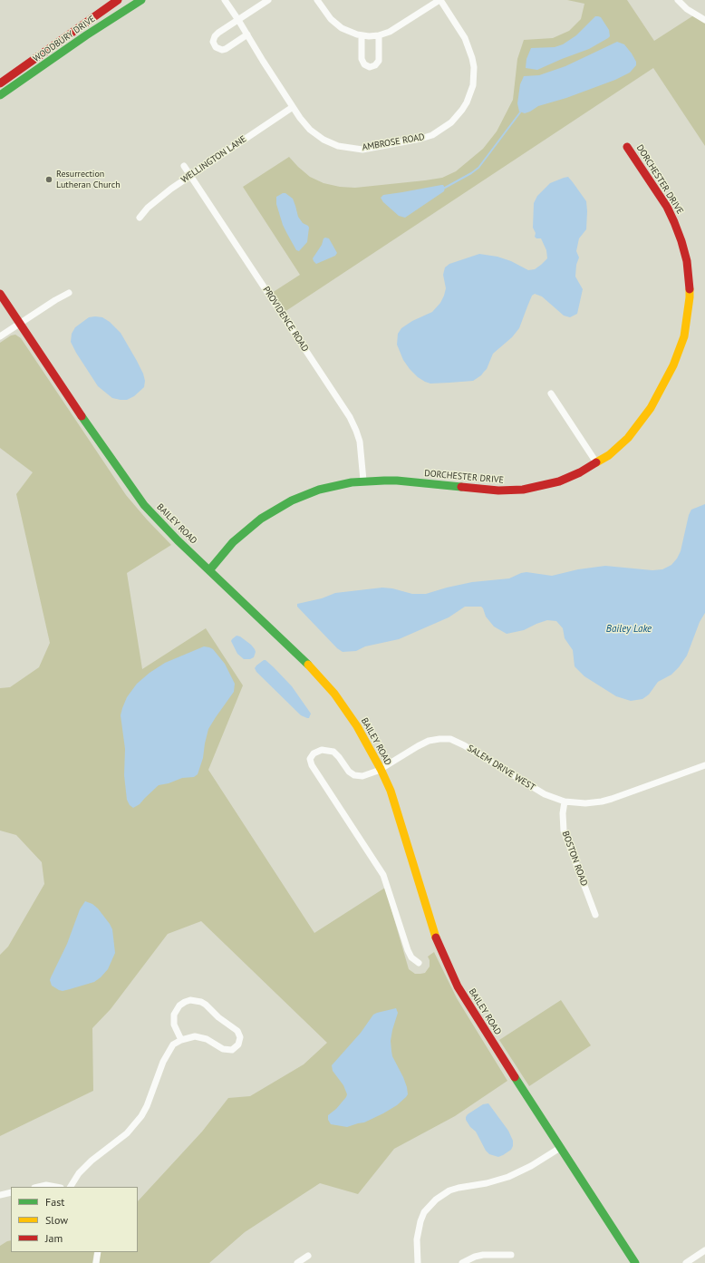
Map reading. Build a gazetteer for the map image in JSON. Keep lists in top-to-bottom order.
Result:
{
  "streets": {
    "main road": ["WOODBURY DRIVE", "DORCHESTER DRIVE", "BAILEY ROAD"],
    "street": [
      "AMBROSE ROAD",
      "WELLINGTON LANE",
      "PROVIDENCE ROAD",
      "SALEM DRIVE WEST",
      "BOSTON ROAD"
    ]
  },
  "crossings": [
    ["AMBROSE ROAD", "WELLINGTON LANE"],
    ["WELLINGTON LANE", "PROVIDENCE ROAD"],
    ["DORCHESTER DRIVE", "PROVIDENCE ROAD"],
    ["DORCHESTER DRIVE", "BAILEY ROAD"],
    ["BAILEY ROAD", "SALEM DRIVE WEST"],
    ["SALEM DRIVE WEST", "BOSTON ROAD"]
  ],
  "water": ["Bailey Lake"],
  "places": ["Resurrection Lutheran Church"],
  "legend": ["Fast", "Slow", "Jam"]
}
